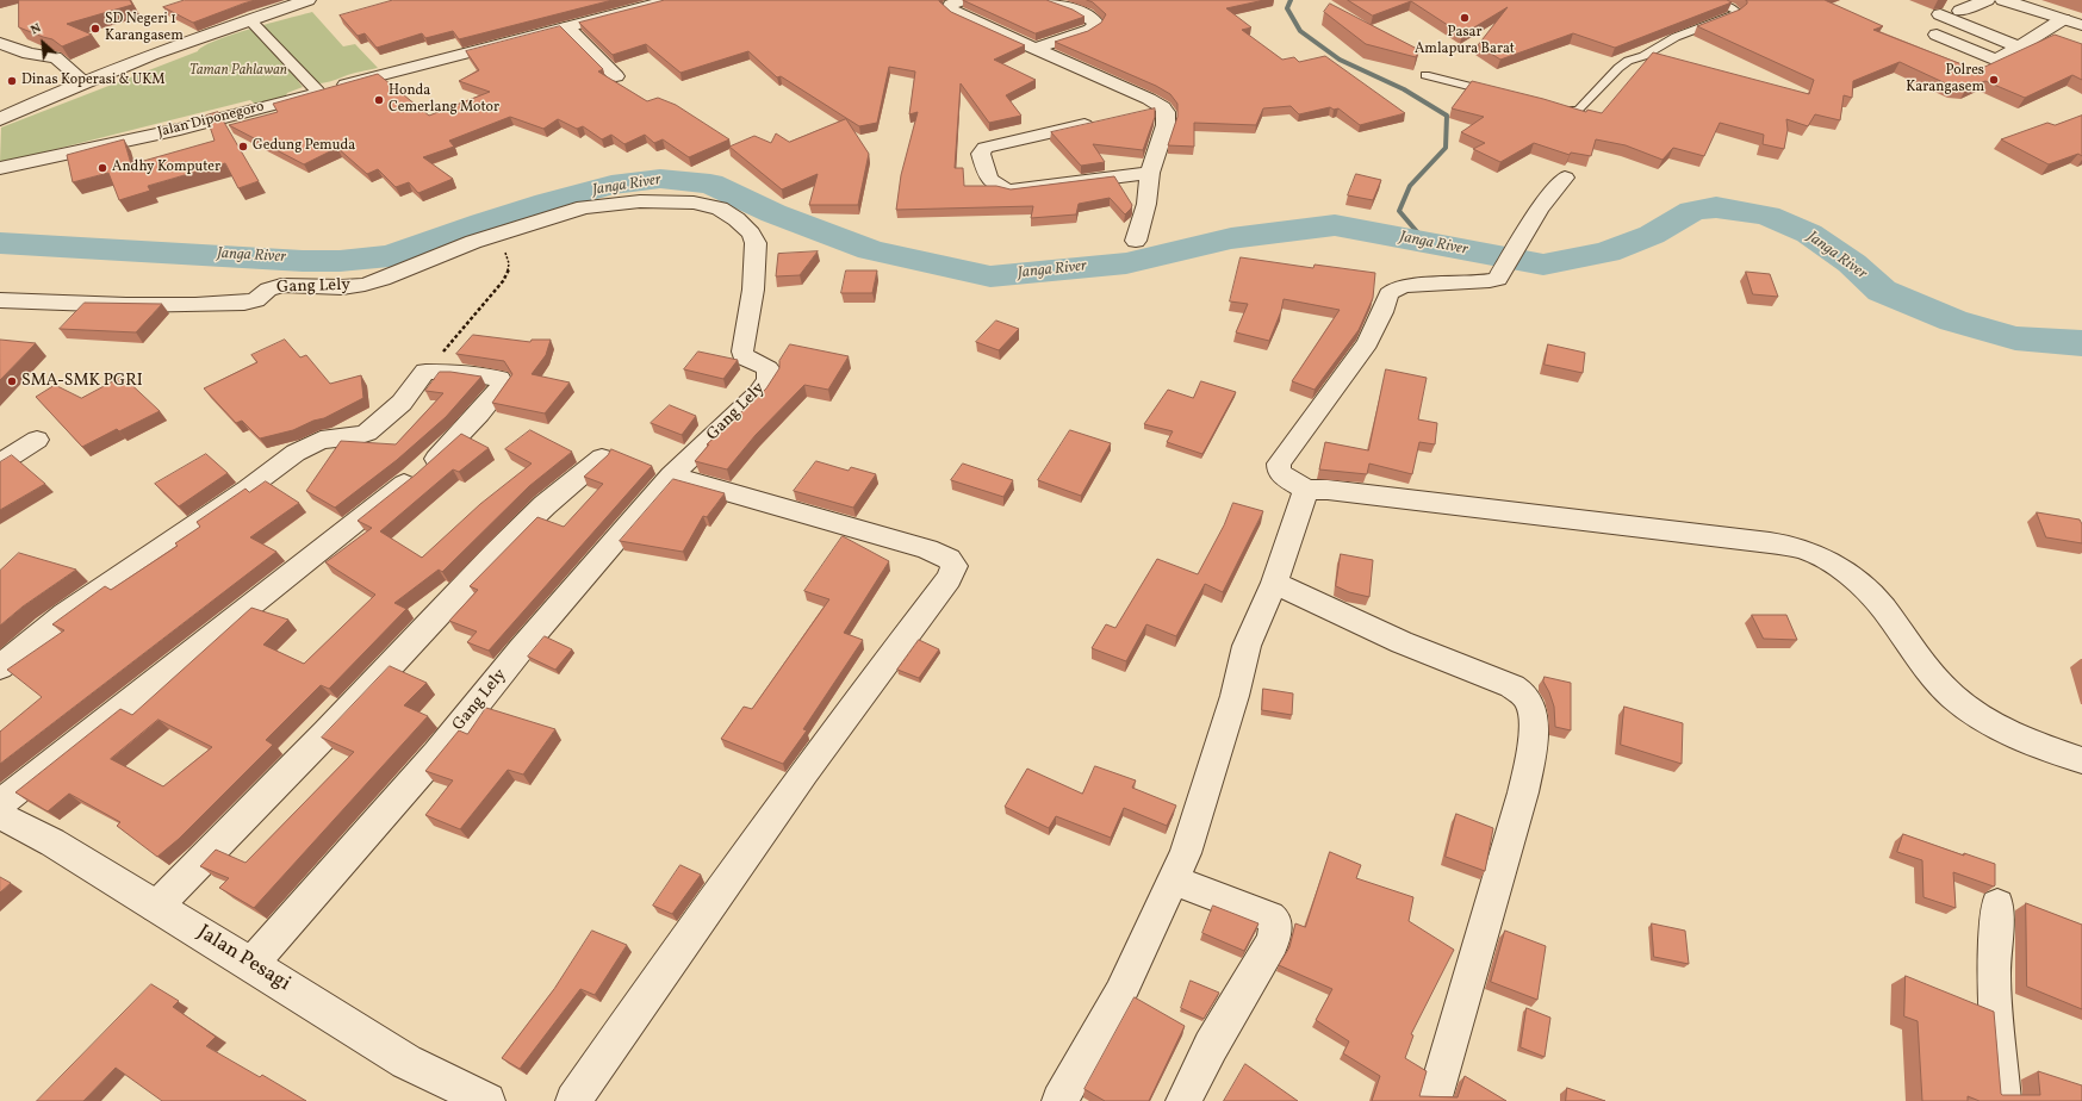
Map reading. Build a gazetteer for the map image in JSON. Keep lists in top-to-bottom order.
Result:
{
  "streets": {
    "street": ["Jalan Diponegoro", "Gang Lely", "Jalan Pesagi"]
  },
  "crossings": [
    ["Gang Lely", "Jalan Pesagi"]
  ],
  "water": ["Janga River"],
  "parks": ["Taman Pahlawan"],
  "places": [
    "Pasar Amlapura Barat",
    "SD Negeri 1 Karangasem",
    "Polres Karangasem",
    "Dinas Koperasi & UKM",
    "Honda Cemerlang Motor",
    "Gedung Pemuda",
    "Andhy Komputer",
    "SMA-SMK PGRI"
  ],
  "north": "top left"
}
